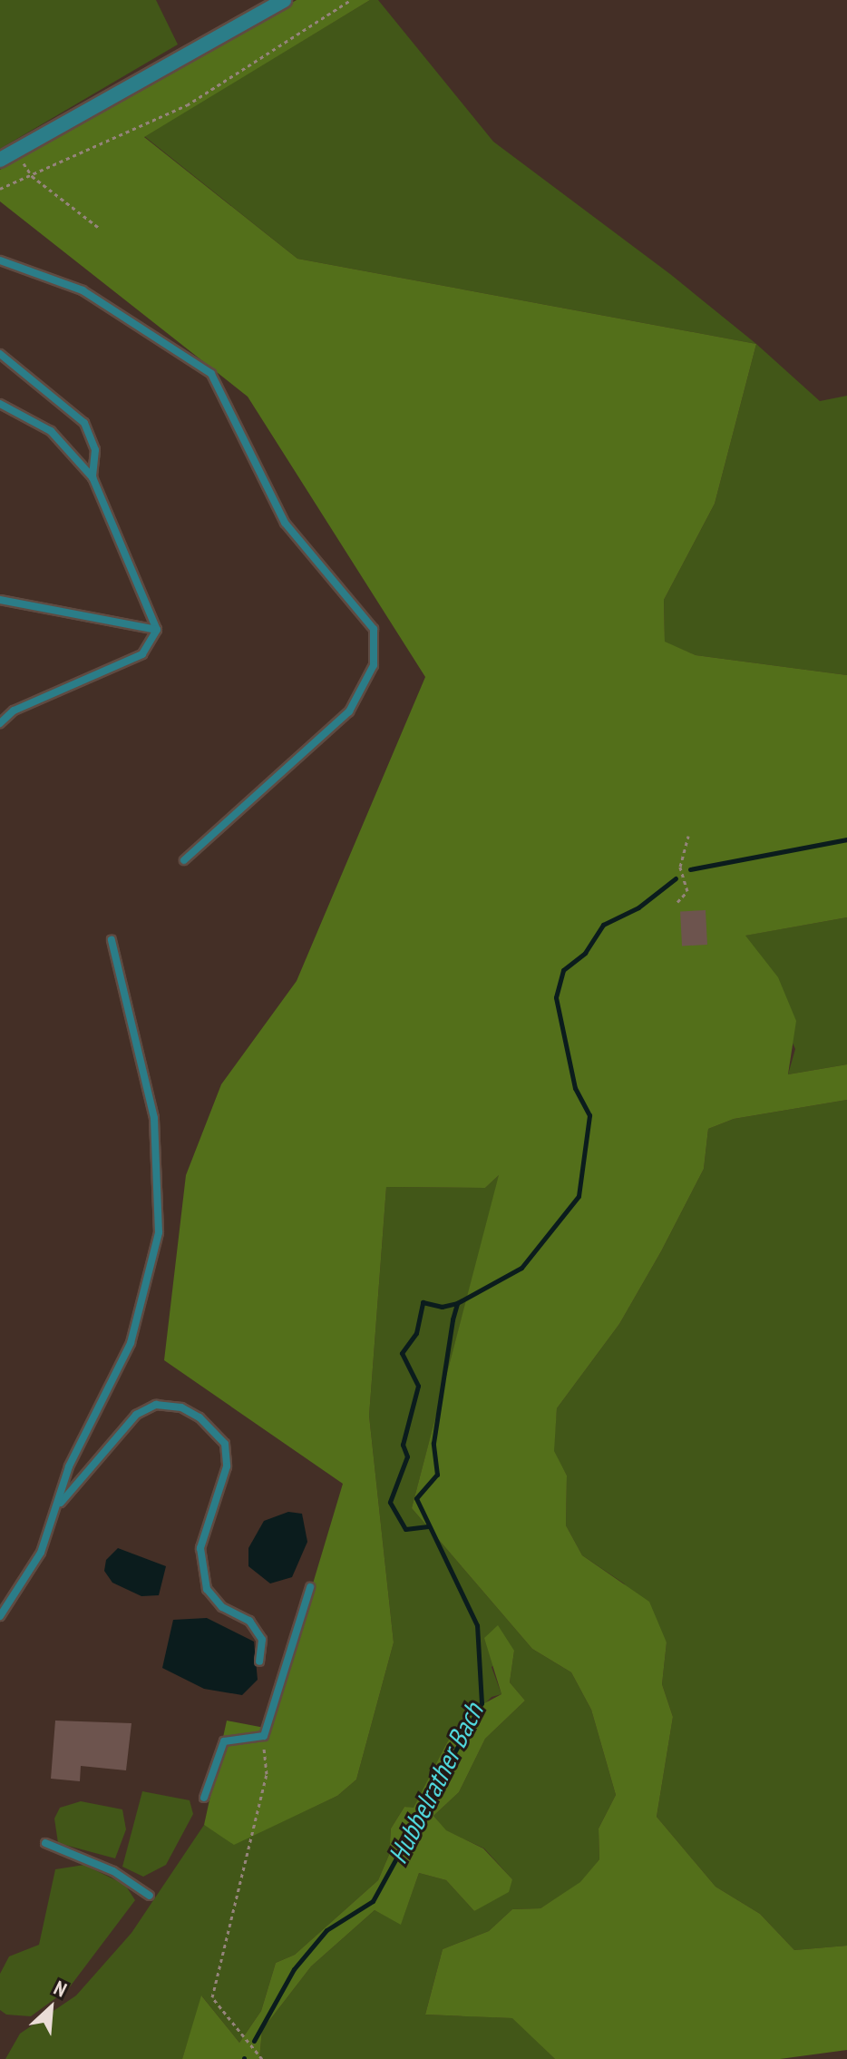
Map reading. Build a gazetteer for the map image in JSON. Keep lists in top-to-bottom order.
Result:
{
  "water": ["Hubbelrather Bach"],
  "north": "top right"
}
